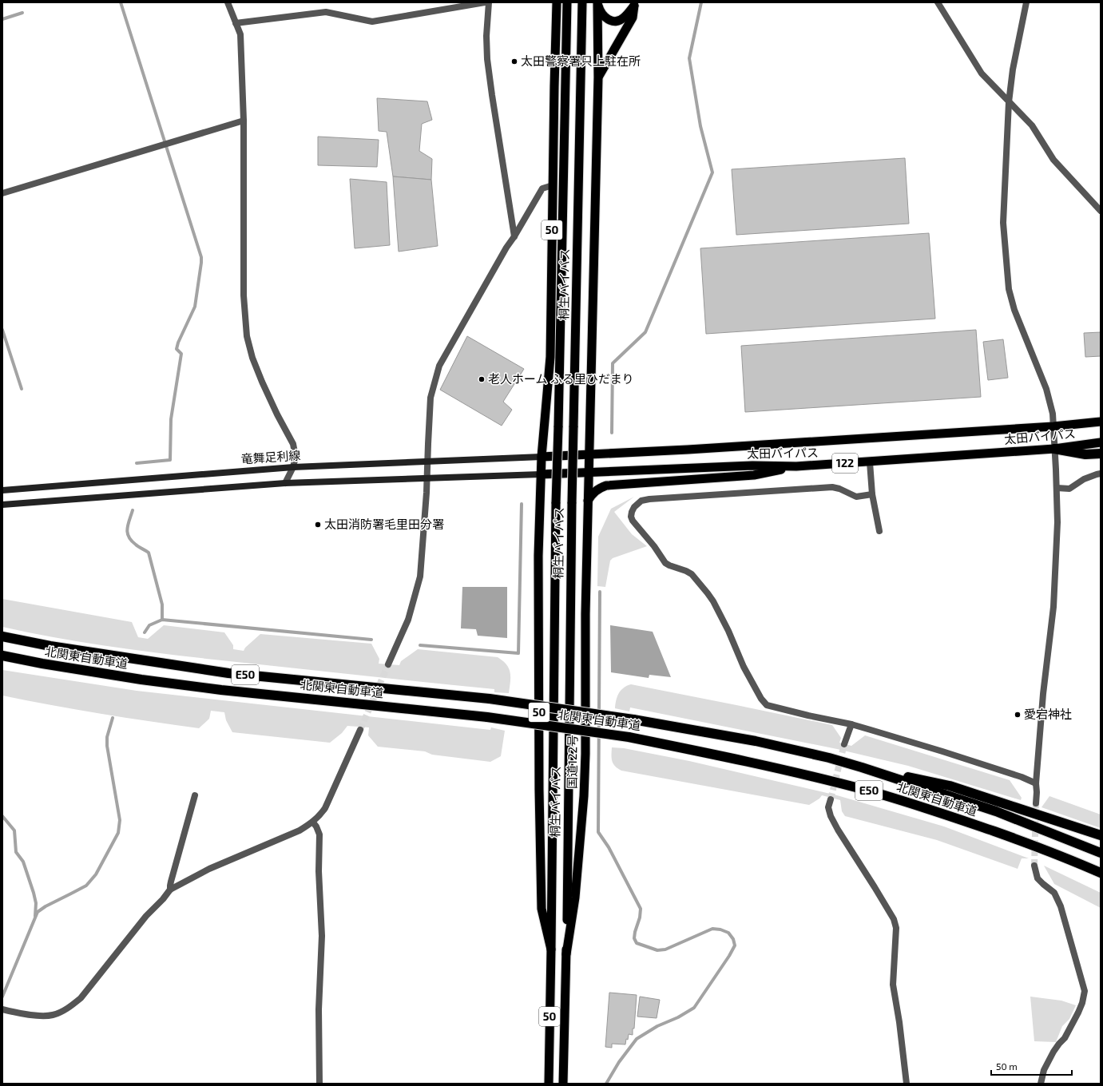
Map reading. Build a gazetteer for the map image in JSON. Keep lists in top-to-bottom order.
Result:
{
  "streets": {
    "highway": [
      "50",
      "桐生バイパス",
      "太田バイパス",
      "122",
      "北関東自動車道",
      "E50",
      "国道122号"
    ],
    "main road": ["竜舞足利線"]
  },
  "crossings": [
    ["50", "桐生バイパス"],
    ["50", "太田バイパス"],
    ["50", "竜舞足利線"],
    ["桐生バイパス", "国道122号"],
    ["太田バイパス", "竜舞足利線"],
    ["太田バイパス", "国道122号"]
  ],
  "places": [
    "太田警察署只上駐在所",
    "老人ホーム ふる里ひだまり",
    "太田消防署毛里田分署",
    "愛宕神社"
  ],
  "scale_bar": "50 m"
}
